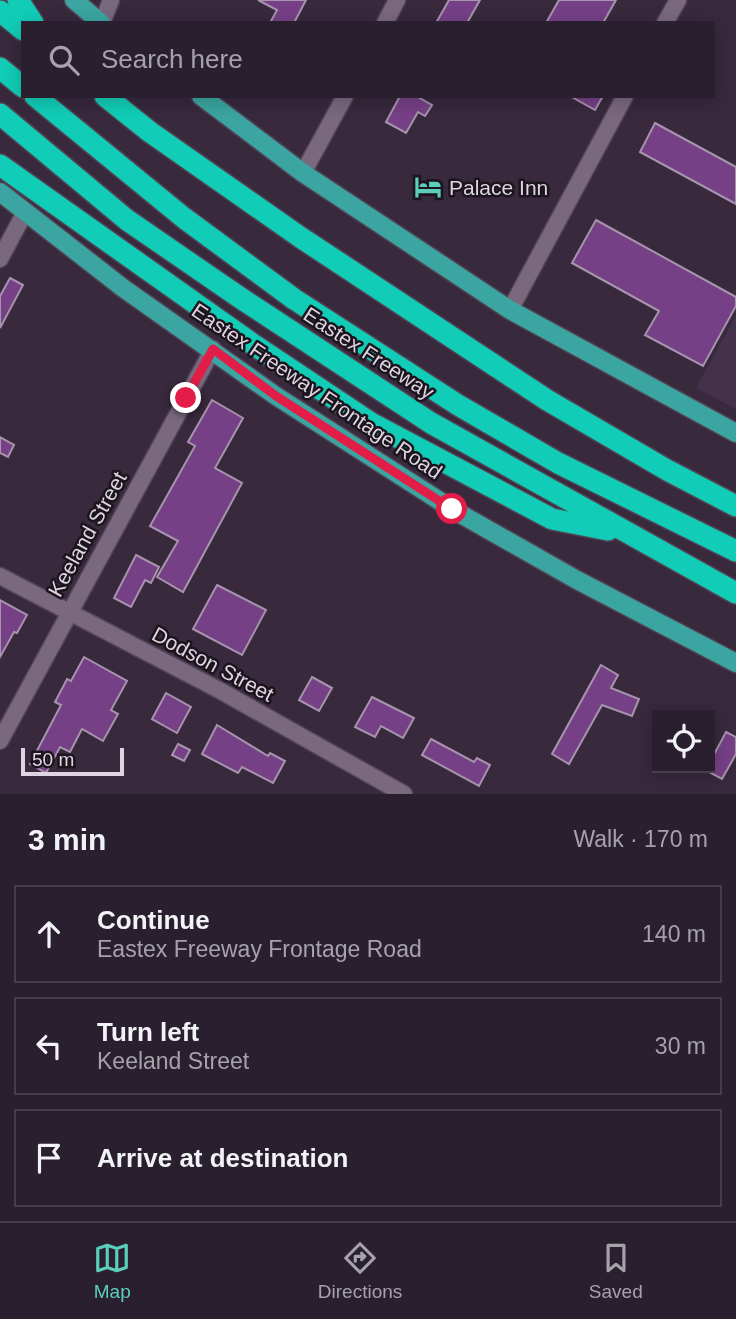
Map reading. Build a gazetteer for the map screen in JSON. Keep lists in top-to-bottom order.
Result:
{
  "streets": {
    "highway": ["Eastex Freeway"],
    "main road": ["Eastex Freeway Frontage Road"],
    "street": ["Keeland Street", "Dodson Street"]
  },
  "crossings": [
    ["Eastex Freeway Frontage Road", "Keeland Street"],
    ["Keeland Street", "Dodson Street"]
  ],
  "places": {
    "hotel": ["Palace Inn"]
  },
  "scale_bar": "50 m",
  "page": {
    "search": "Search here",
    "scale": "50 m",
    "heading": ["3 min", "Walk · 170 m"],
    "list": [
      ["Continue", "Eastex Freeway Frontage Road", "140 m"],
      ["Turn left", "Keeland Street", "30 m"],
      "Arrive at destination"
    ],
    "nav": ["Map", "Directions", "Saved"]
  }
}
